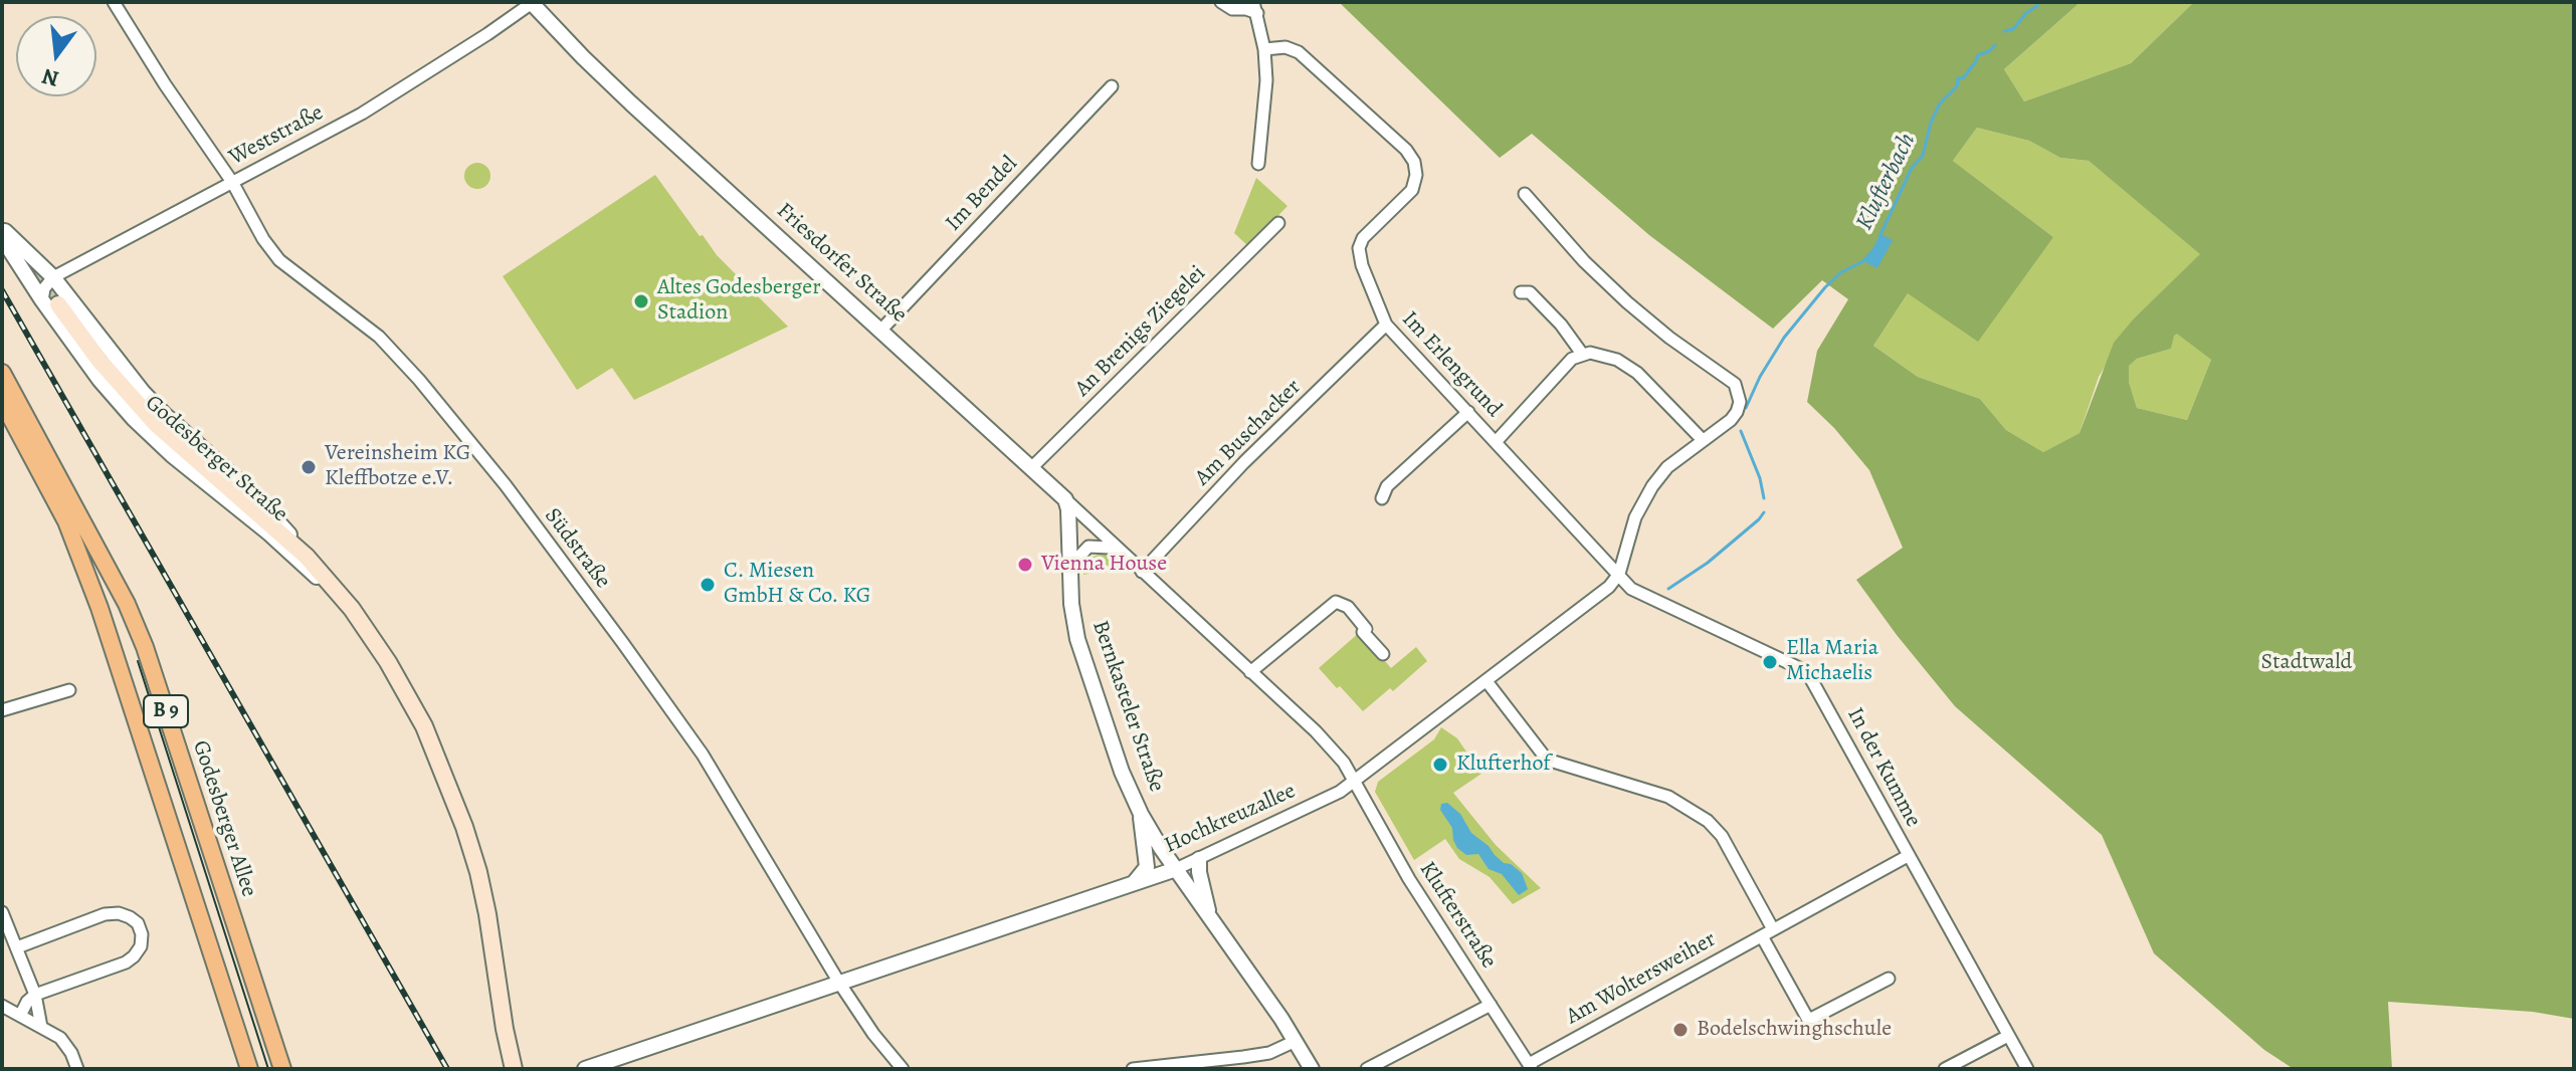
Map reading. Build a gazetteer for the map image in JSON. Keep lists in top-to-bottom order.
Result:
{
  "streets": {
    "main road": ["Godesberger Straße", "B 9", "Godesberger Allee"],
    "street": [
      "Weststraße",
      "Im Bendel",
      "Friesdorfer Straße",
      "An Brenigs Ziegelei",
      "Im Erlengrund",
      "Am Buschacker",
      "Südstraße",
      "Bernkasteler Straße",
      "In der Kumme",
      "Hochkreuzallee",
      "Klufterstraße",
      "Am Woltersweiher"
    ]
  },
  "crossings": [
    ["Weststraße", "Friesdorfer Straße"],
    ["Weststraße", "Godesberger Straße"],
    ["Weststraße", "Südstraße"],
    ["Im Bendel", "Friesdorfer Straße"],
    ["Friesdorfer Straße", "An Brenigs Ziegelei"],
    ["Friesdorfer Straße", "Am Buschacker"],
    ["Friesdorfer Straße", "Bernkasteler Straße"],
    ["Friesdorfer Straße", "Hochkreuzallee"],
    ["Friesdorfer Straße", "Klufterstraße"],
    ["Im Erlengrund", "Am Buschacker"],
    ["Im Erlengrund", "In der Kumme"],
    ["Im Erlengrund", "Hochkreuzallee"],
    ["Südstraße", "Hochkreuzallee"],
    ["Bernkasteler Straße", "Hochkreuzallee"],
    ["In der Kumme", "Hochkreuzallee"],
    ["In der Kumme", "Am Woltersweiher"],
    ["Hochkreuzallee", "Klufterstraße"],
    ["Klufterstraße", "Am Woltersweiher"]
  ],
  "water": ["Klufterbach"],
  "parks": ["Stadtwald"],
  "places": [
    "Altes Godesberger Stadion",
    "Vereinsheim KG Kleffbotze e.V.",
    "Vienna House",
    "C. Miesen GmbH & Co. KG",
    "Ella Maria Michaelis",
    "Klufterhof",
    "Bodelschwinghschule"
  ],
  "north": "bottom"
}
